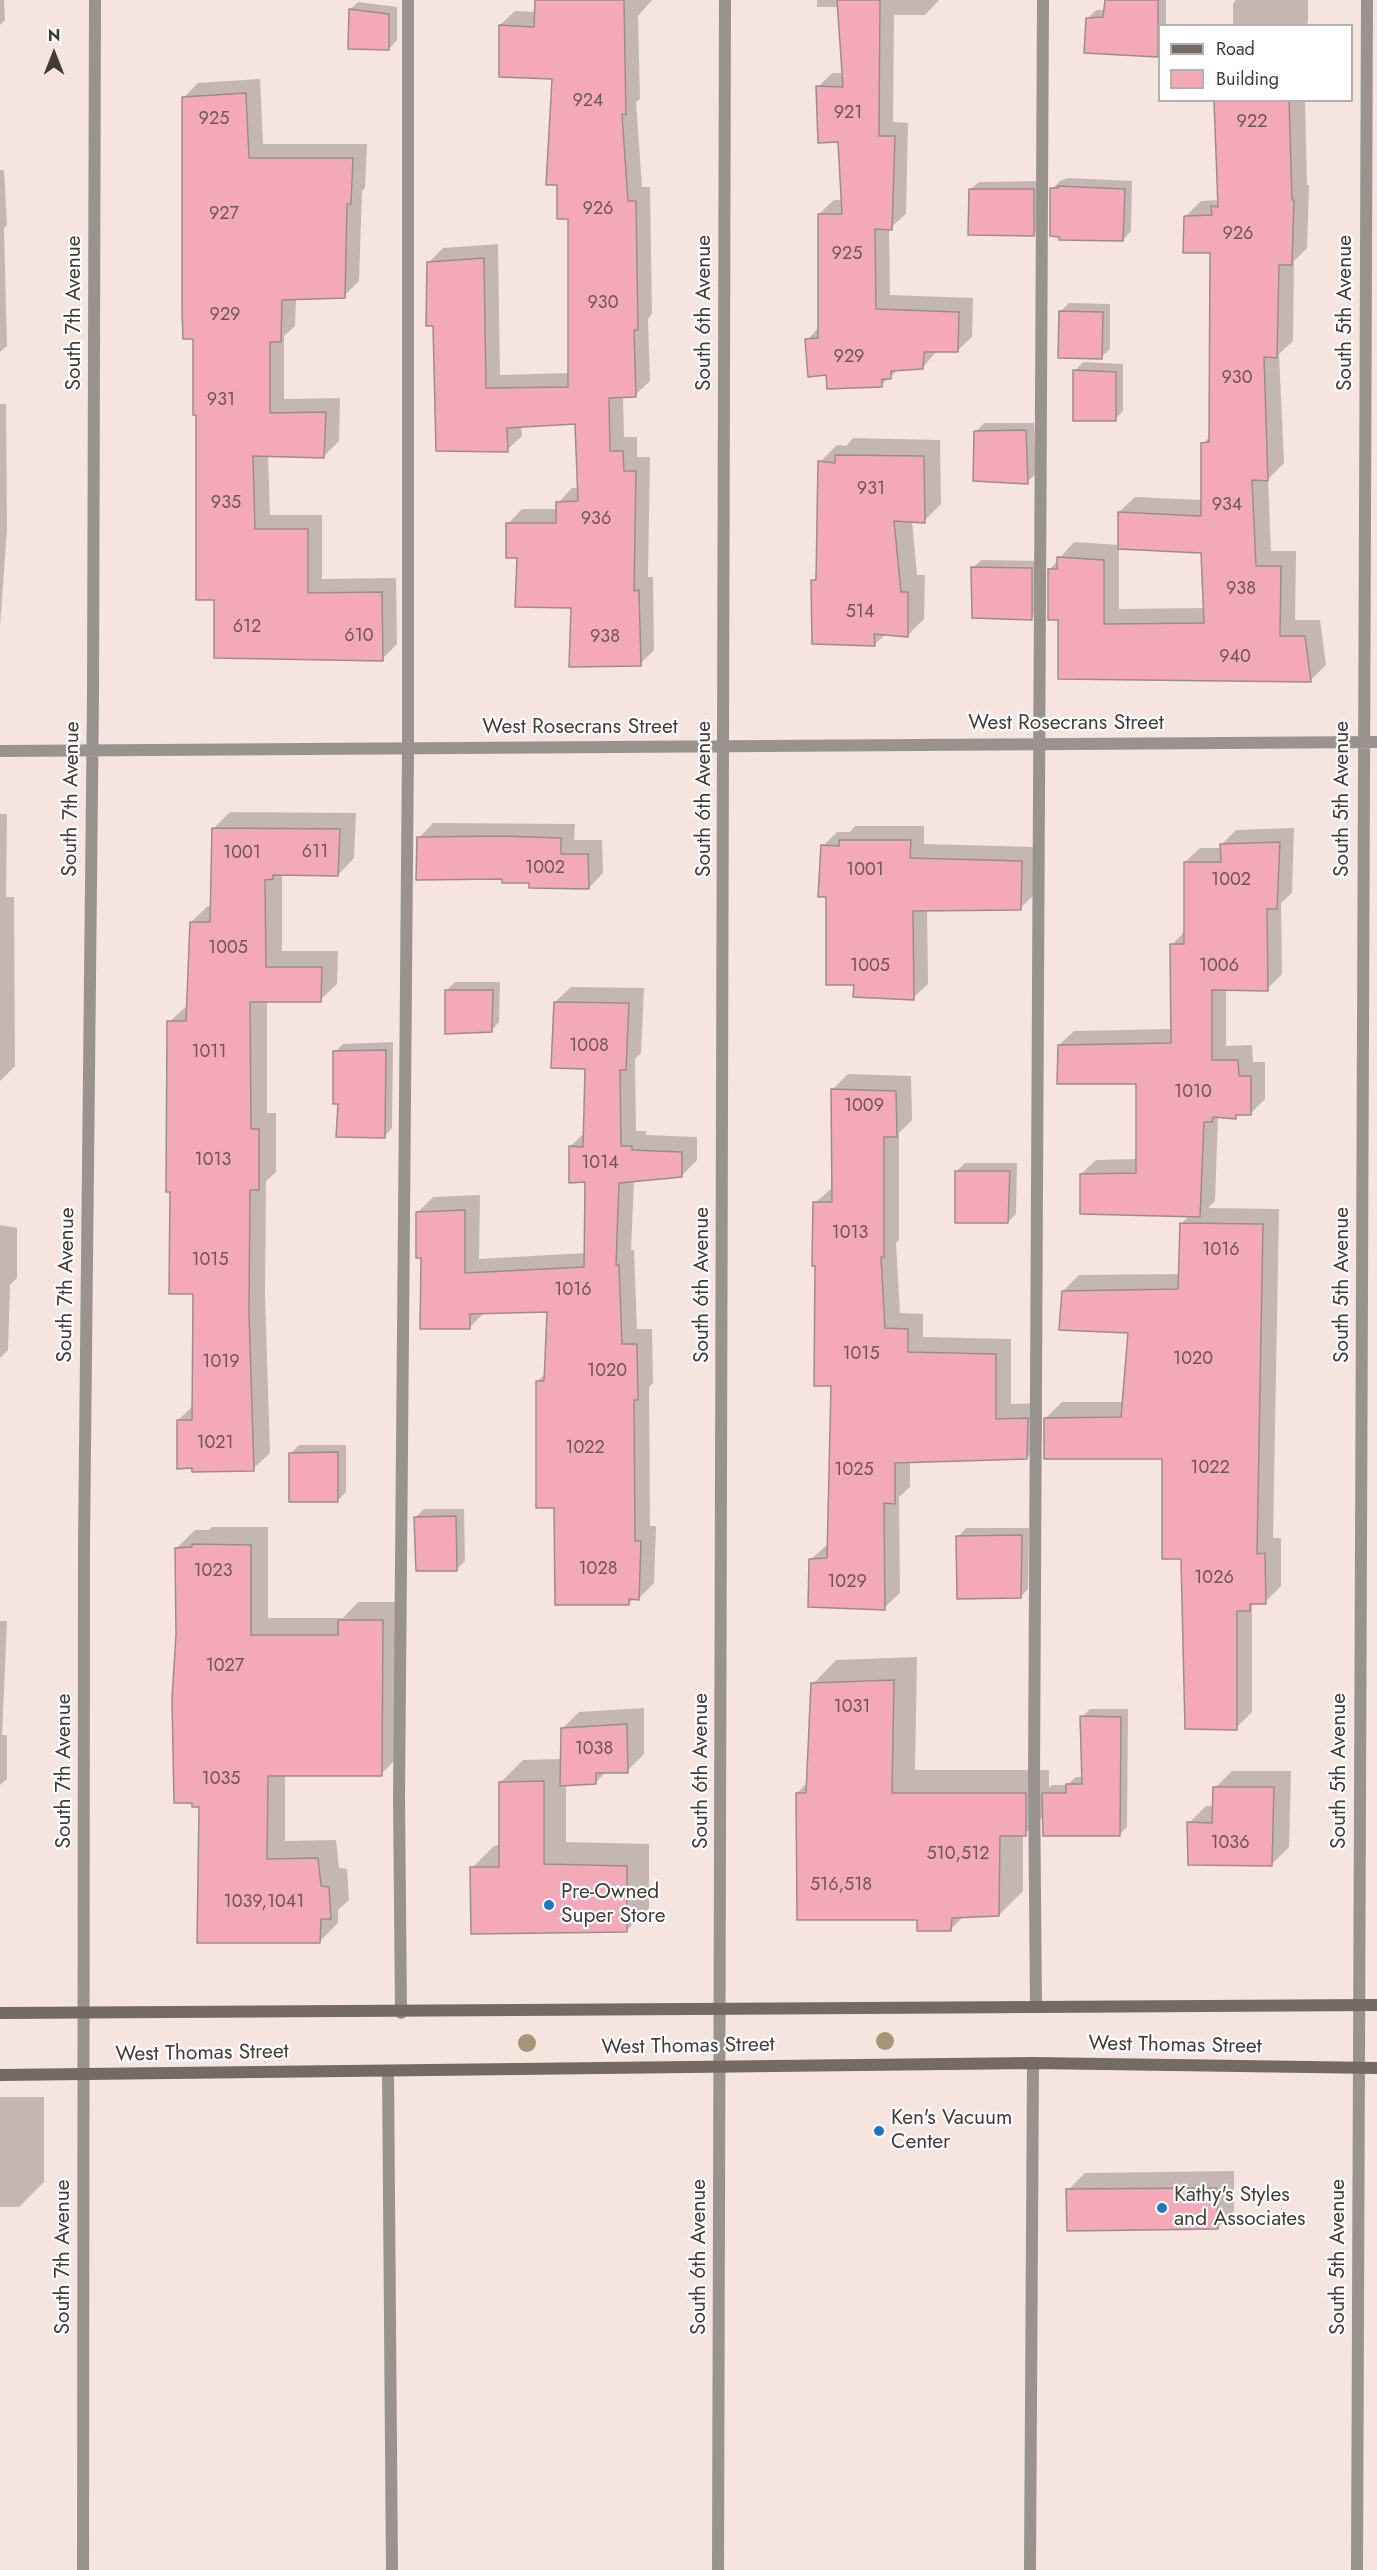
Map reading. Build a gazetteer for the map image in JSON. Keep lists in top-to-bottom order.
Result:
{
  "streets": {
    "main road": ["West Thomas Street"],
    "street": [
      "South 7th Avenue",
      "South 6th Avenue",
      "South 5th Avenue",
      "West Rosecrans Street"
    ]
  },
  "crossings": [
    ["South 7th Avenue", "West Rosecrans Street"],
    ["South 7th Avenue", "West Thomas Street"],
    ["South 6th Avenue", "West Rosecrans Street"],
    ["South 6th Avenue", "West Thomas Street"],
    ["South 5th Avenue", "West Rosecrans Street"],
    ["South 5th Avenue", "West Thomas Street"]
  ],
  "places": ["Pre-Owned Super Store", "Ken's Vacuum Center", "Kathy's Styles and Associates"],
  "house_numbers": [
    "924",
    "921",
    "925",
    "922",
    "926",
    "927",
    "926",
    "925",
    "930",
    "929",
    "929",
    "930",
    "931",
    "931",
    "935",
    "934",
    "936",
    "938",
    "514",
    "612",
    "610",
    "938",
    "940",
    "611",
    "1001",
    "1002",
    "1001",
    "1002",
    "1005",
    "1005",
    "1006",
    "1008",
    "1011",
    "1010",
    "1009",
    "1013",
    "1014",
    "1013",
    "1016",
    "1015",
    "1016",
    "1015",
    "1020",
    "1019",
    "1020",
    "1021",
    "1022",
    "1022",
    "1025",
    "1028",
    "1023",
    "1026",
    "1029",
    "1027",
    "1031",
    "1038",
    "1035",
    "1036",
    "510,512",
    "516,518",
    "1039,1041"
  ],
  "legend": ["Road", "Building"],
  "north": "top"
}
